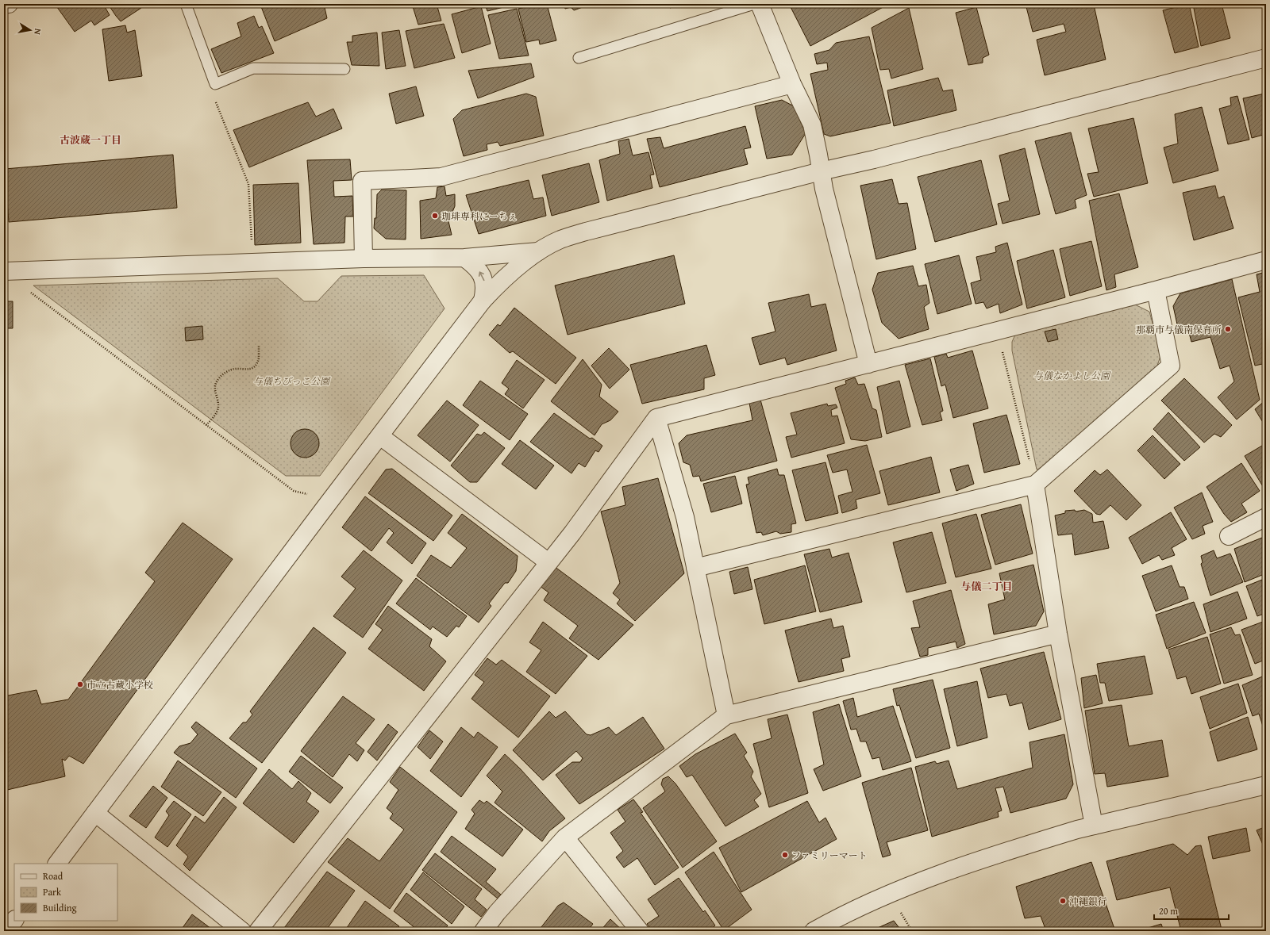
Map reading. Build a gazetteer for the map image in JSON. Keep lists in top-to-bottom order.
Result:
{
  "districts": ["古波蔵一丁目", "与儀二丁目"],
  "parks": ["与儀なかよし公園", "与儀ちびっこ公園"],
  "places": [
    "珈琲専科にーちぇ",
    "那覇市与儀南保育所",
    "市立古蔵小学校",
    "ファミリーマート",
    "沖縄銀行"
  ],
  "legend": ["Road", "Park", "Building"],
  "scale_bar": "20 m",
  "north": "right"
}
